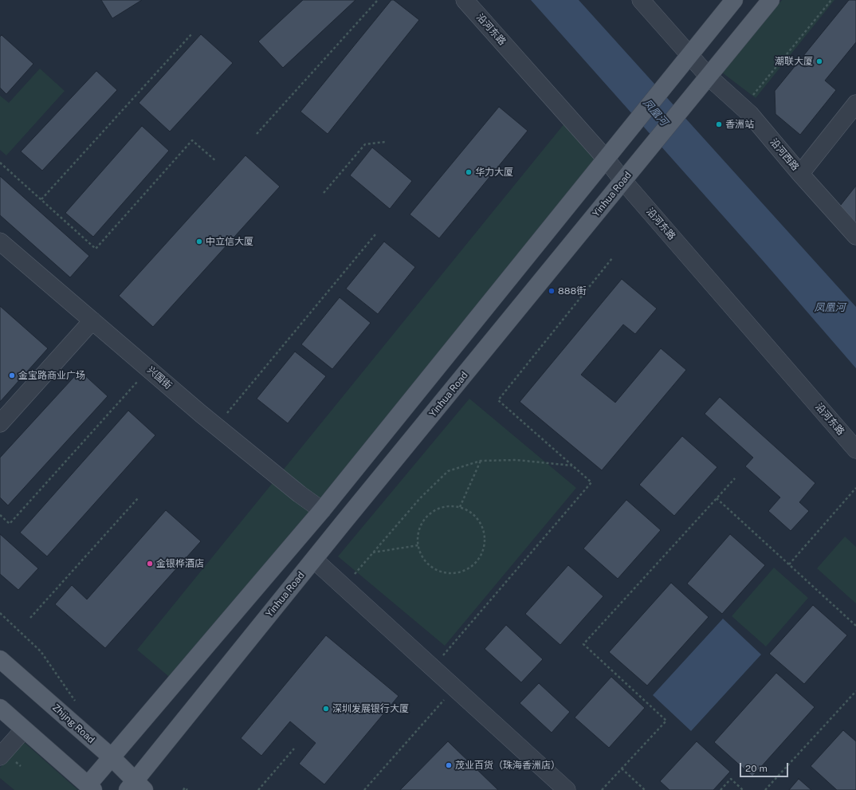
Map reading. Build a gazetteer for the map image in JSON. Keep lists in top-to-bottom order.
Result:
{
  "streets": {
    "main road": ["Yinhua Road", "Zhijng Road"],
    "street": ["沿河东路", "沿河西路", "兴国街"]
  },
  "crossings": [
    ["沿河东路", "Yinhua Road"],
    ["沿河西路", "Yinhua Road"],
    ["Yinhua Road", "Zhijng Road"]
  ],
  "water": ["凤凰河"],
  "places": [
    "潮联大厦",
    "香洲站",
    "华力大厦",
    "中立信大厦",
    "888街",
    "金宝路商业广场",
    "金银桦酒店",
    "深圳发展银行大厦",
    "茂业百货（珠海香洲店）"
  ],
  "scale_bar": "20 m"
}
